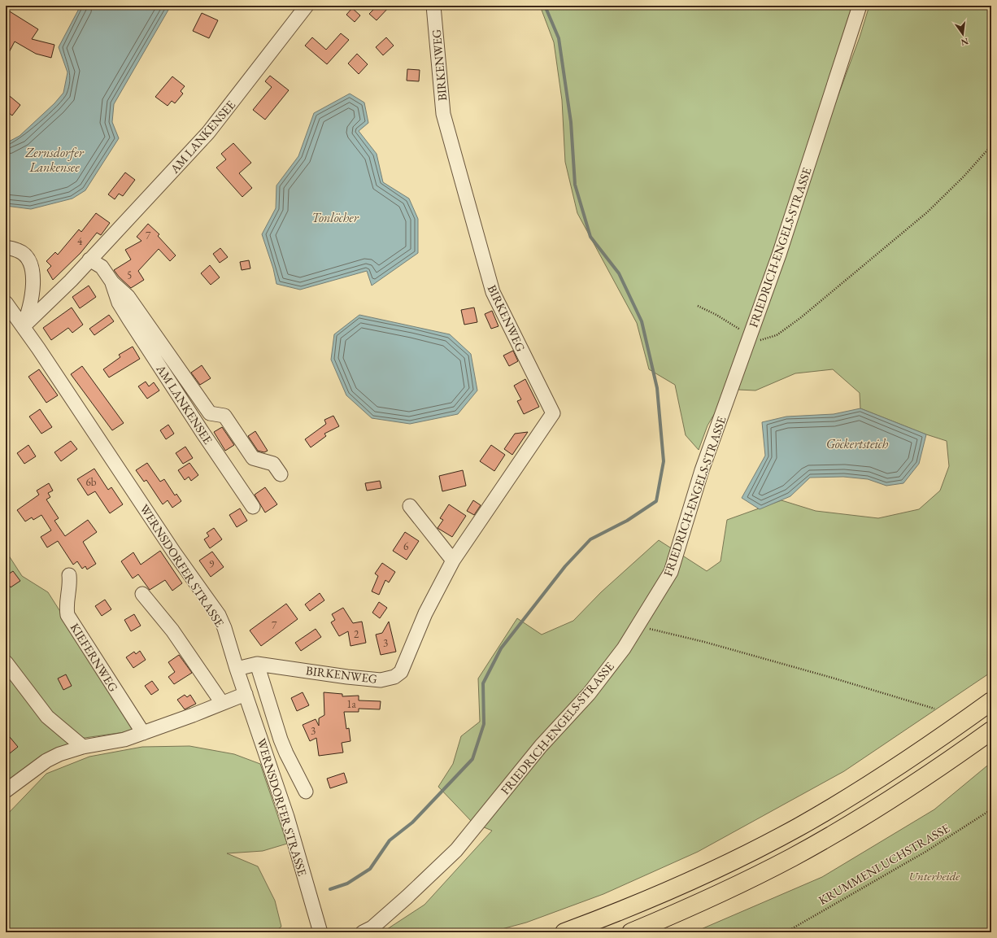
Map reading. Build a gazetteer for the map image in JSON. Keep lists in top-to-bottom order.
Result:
{
  "streets": {
    "street": [
      "BIRKENWEG",
      "AM LANKENSEE",
      "FRIEDRICH-ENGELS-STRASSE",
      "WERNSDORFER STRASSE",
      "KIEFERNWEG"
    ],
    "path": ["KRUMMENLUCHSTRASSE"]
  },
  "crossings": [
    ["BIRKENWEG", "WERNSDORFER STRASSE"],
    ["AM LANKENSEE", "WERNSDORFER STRASSE"]
  ],
  "water": ["Zernsdorfer Lankensee", "Tonlöcher", "Göckertsteich"],
  "parks": ["Unterheide"],
  "house_numbers": [
    "7",
    "4",
    "5",
    "6b",
    "6",
    "9",
    "7",
    "2",
    "3",
    "1a",
    "3"
  ],
  "north": "bottom"
}
